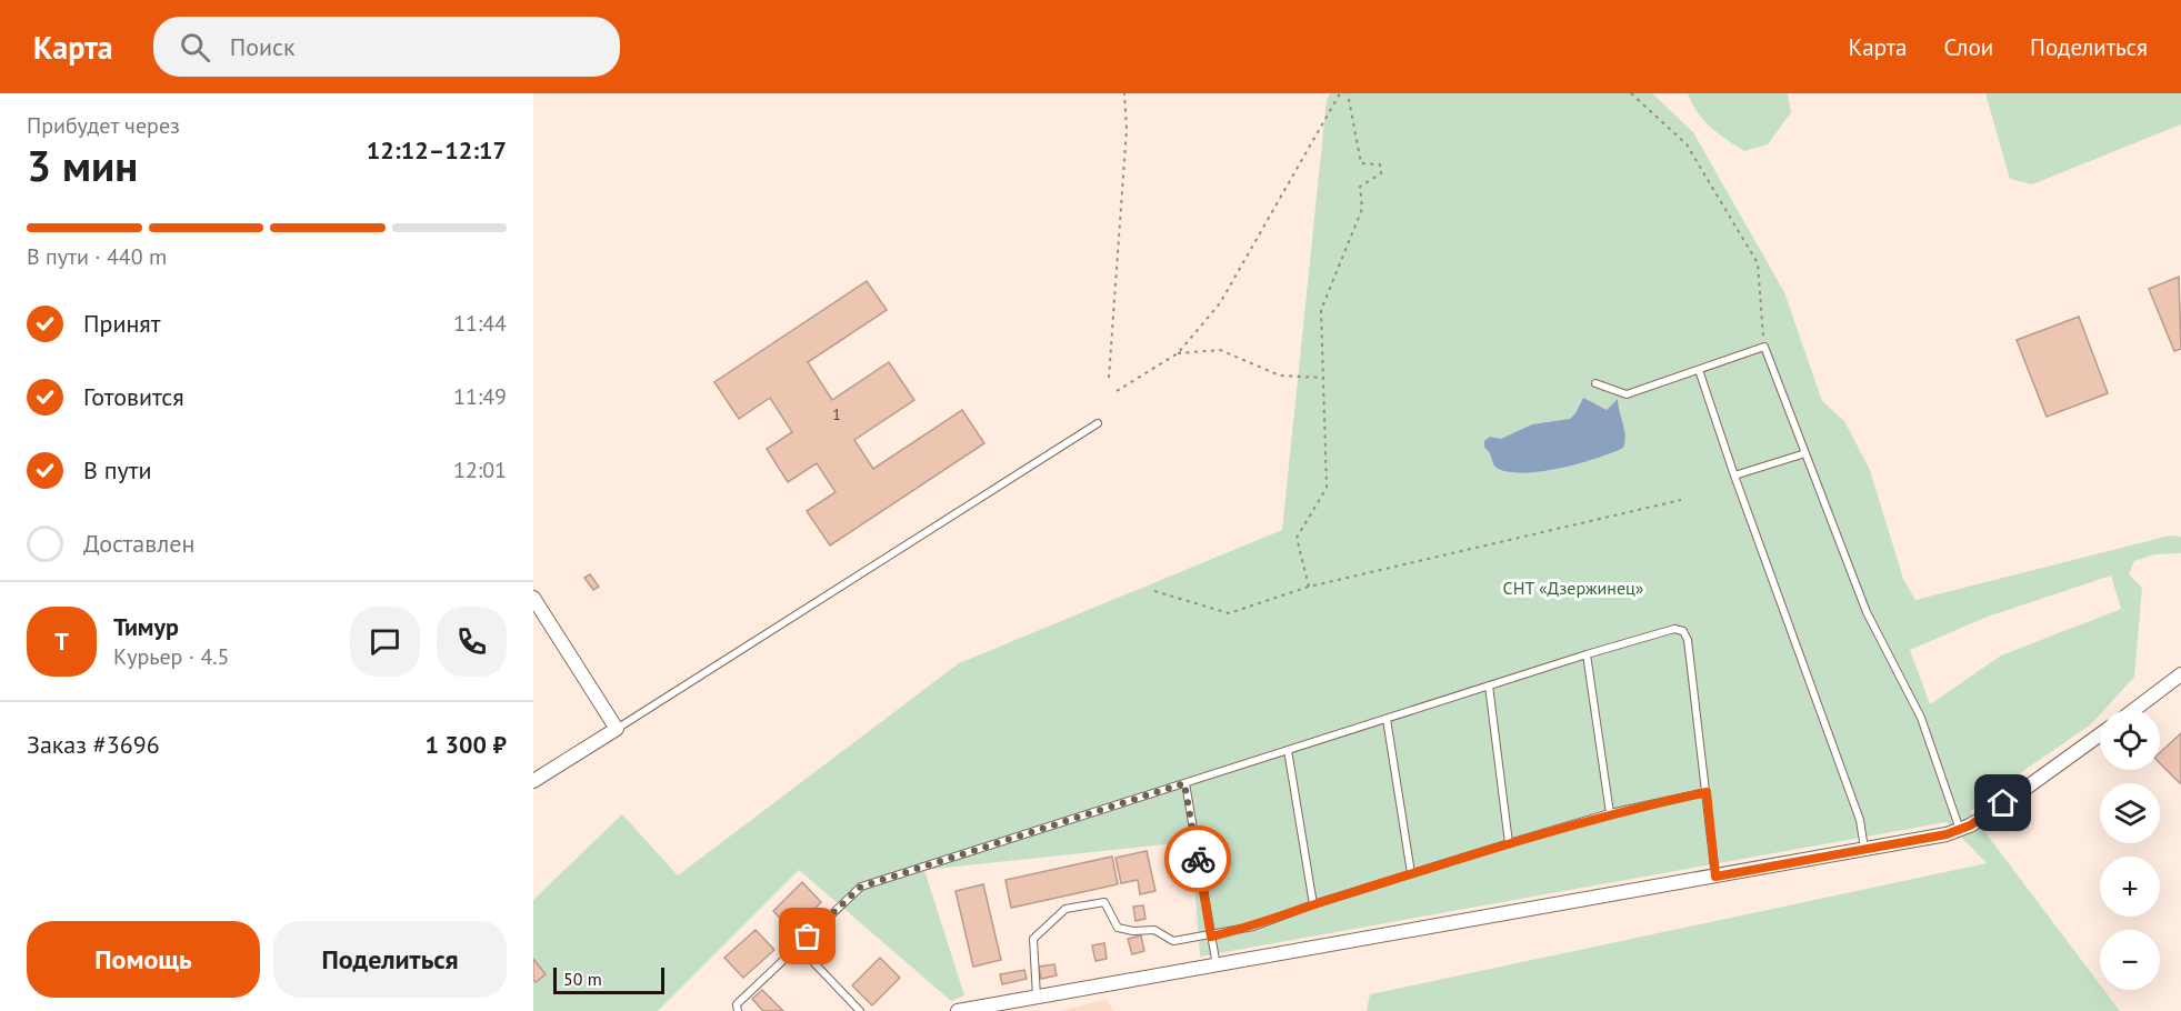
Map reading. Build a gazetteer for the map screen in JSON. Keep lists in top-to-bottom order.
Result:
{
  "parks": ["СНТ «Дзержинец»"],
  "house_numbers": ["1"],
  "scale_bar": "50 m",
  "page": {
    "header": "Карта",
    "search": "Поиск",
    "nav": ["Карта", "Слои", "Поделиться"],
    "heading": ["3 мин", "Прибудет через", "12:12–12:17"],
    "panel": [
      "Тимур",
      "Курьер · 4.5",
      "Заказ #3696",
      "1 300 ₽"
    ],
    "bar": "В пути · 440 m",
    "list": [
      ["Принят", "11:44"],
      ["Готовится", "11:49"],
      ["В пути", "12:01"],
      "Доставлен"
    ],
    "round": "Т",
    "map_buttons": ["+", "−"],
    "buttons": ["Помощь", "Поделиться"],
    "scale": "50 m"
  }
}
